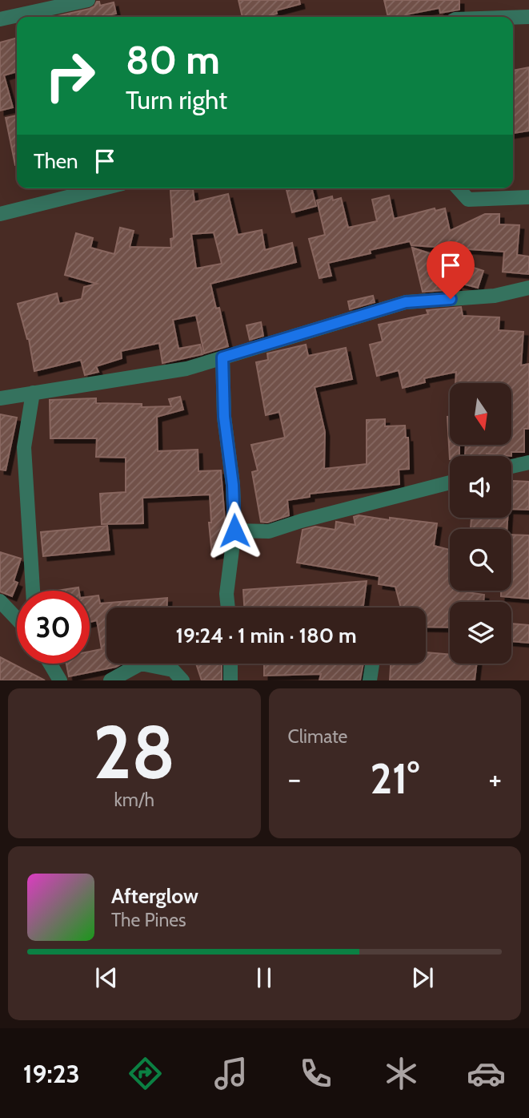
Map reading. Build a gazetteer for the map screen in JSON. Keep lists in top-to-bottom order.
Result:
{
  "north": "bottom",
  "page": {
    "turn": ["80 m", "Turn right"],
    "then": "Then",
    "limit": "30",
    "trip": "19:24 · 1 min · 180 m",
    "tile": [
      ["28", "km/h"],
      "Climate"
    ],
    "heat": ["−", "21°", "+"],
    "song": ["Afterglow", "The Pines"],
    "tabs": "19:23"
  }
}
